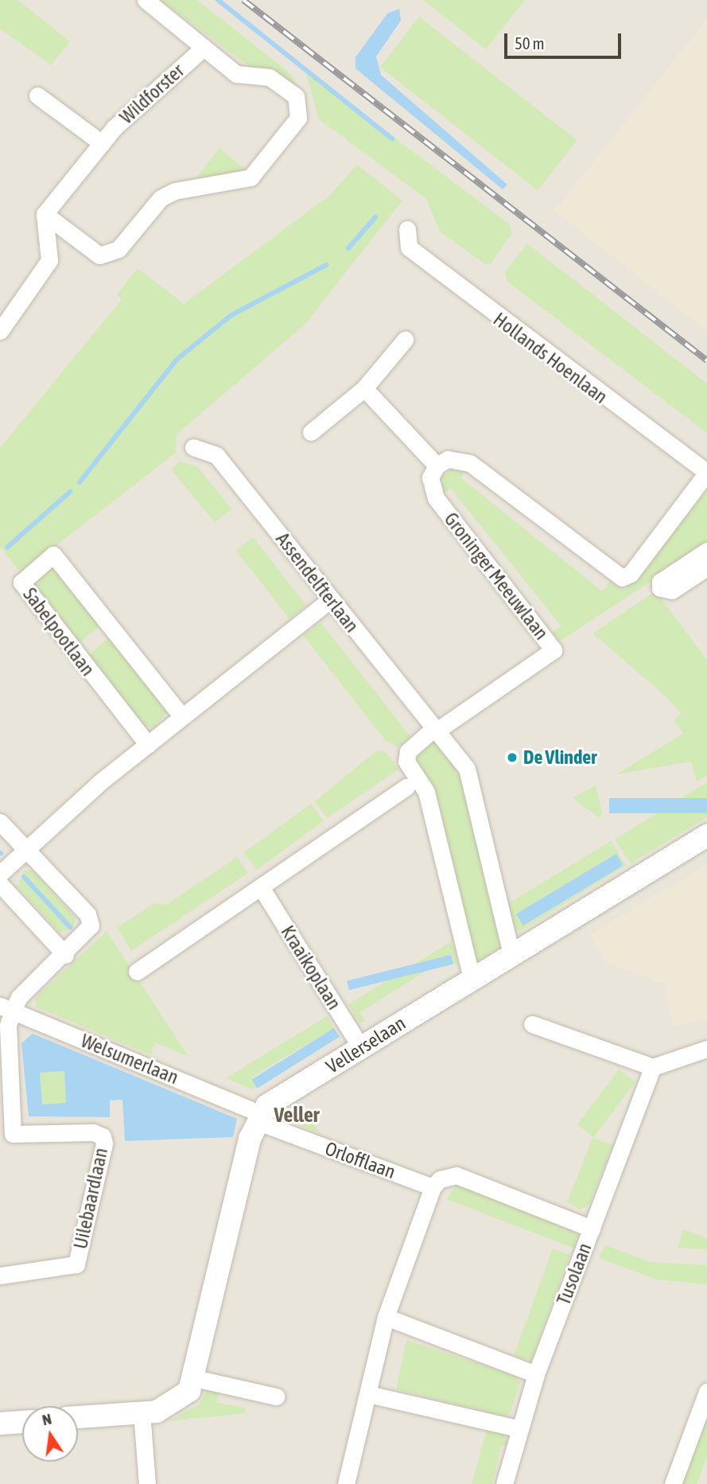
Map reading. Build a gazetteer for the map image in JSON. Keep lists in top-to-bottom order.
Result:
{
  "streets": {
    "street": [
      "Wildforster",
      "Hollands Hoenlaan",
      "Groninger Meeuwlaan",
      "Assendelfterlaan",
      "Sabelpootlaan",
      "Kraaikoplaan",
      "Vellerselaan",
      "Welsumerlaan",
      "Orlofflaan",
      "Uilebaardlaan",
      "Tusolaan"
    ]
  },
  "crossings": [
    ["Groninger Meeuwlaan", "Assendelfterlaan"],
    ["Assendelfterlaan", "Vellerselaan"],
    ["Kraaikoplaan", "Vellerselaan"],
    ["Vellerselaan", "Welsumerlaan"],
    ["Vellerselaan", "Orlofflaan"],
    ["Welsumerlaan", "Orlofflaan"],
    ["Welsumerlaan", "Uilebaardlaan"]
  ],
  "districts": ["Veller"],
  "places": ["De Vlinder"],
  "scale_bar": "50 m",
  "north": "top"
}
